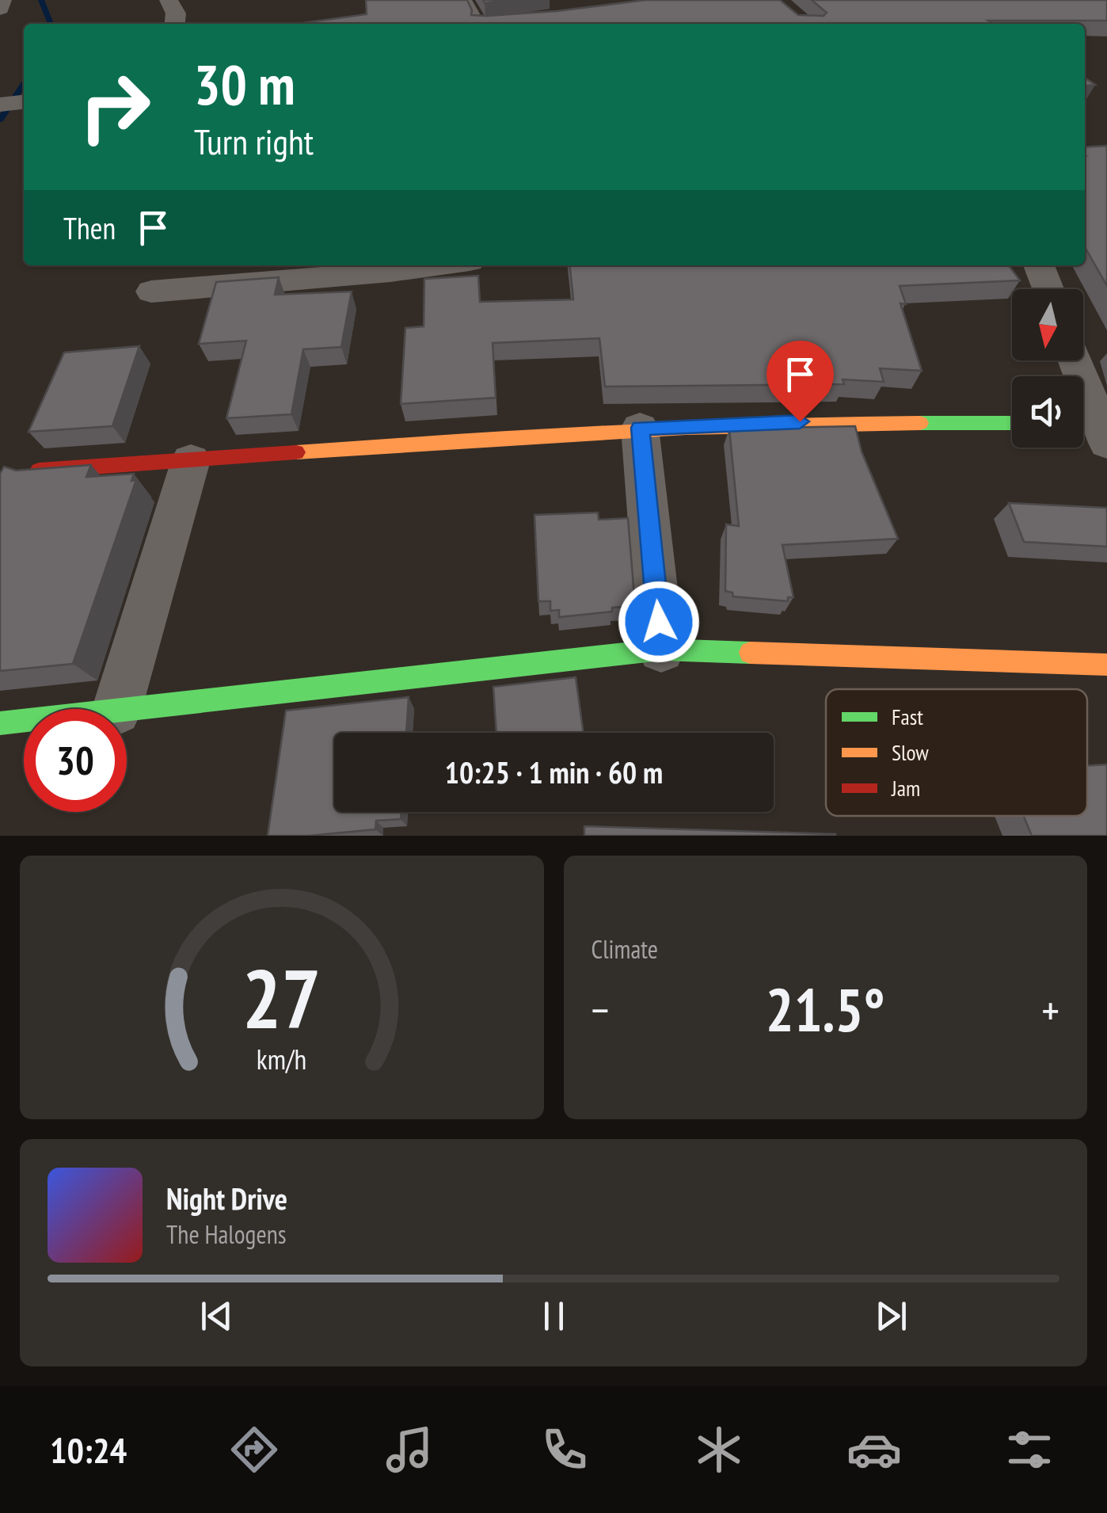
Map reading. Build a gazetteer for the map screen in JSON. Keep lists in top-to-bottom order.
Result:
{
  "legend": ["Fast", "Slow", "Jam"],
  "north": "bottom",
  "page": {
    "turn": ["30 m", "Turn right"],
    "then": "Then",
    "limit": "30",
    "trip": "10:25 · 1 min · 60 m",
    "tile": "Climate",
    "heat": ["−", "21.5°", "+"],
    "song": ["Night Drive", "The Halogens"],
    "tabs": "10:24",
    "gauge": ["27", "km/h"]
  }
}
